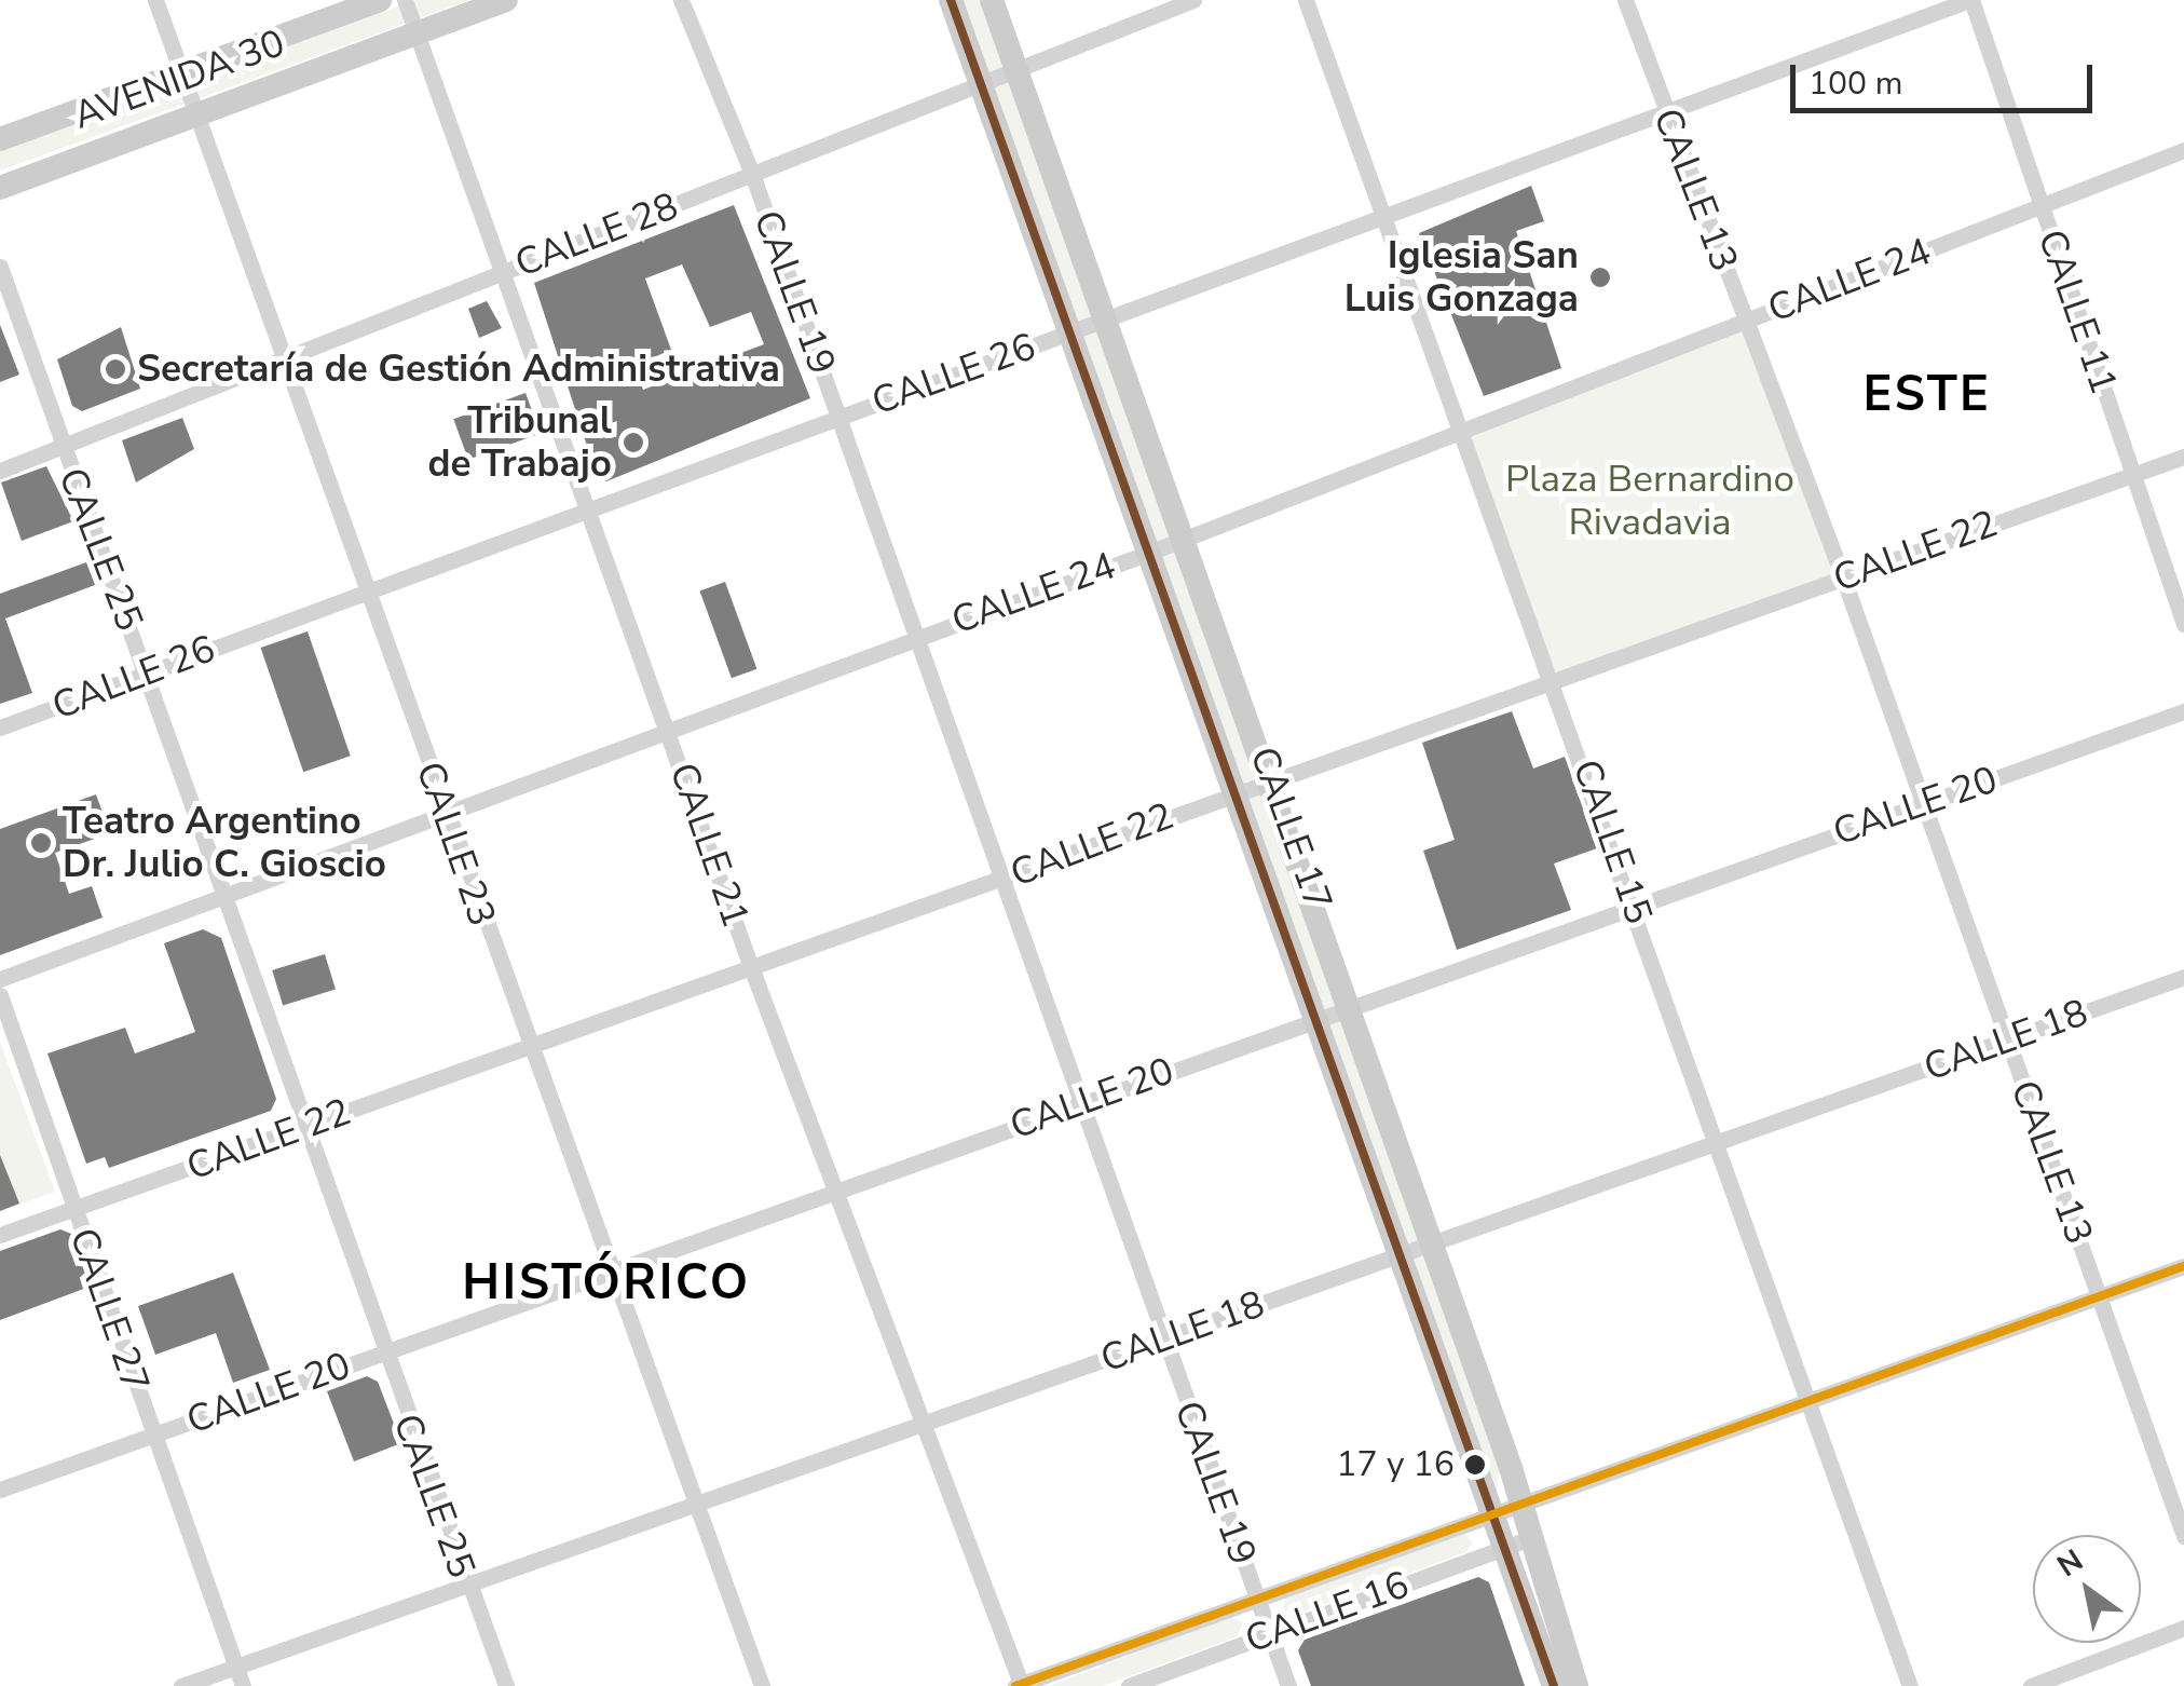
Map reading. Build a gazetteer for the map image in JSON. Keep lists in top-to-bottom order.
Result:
{
  "streets": {
    "main road": ["AVENIDA 30", "CALLE 17"],
    "street": [
      "CALLE 13",
      "CALLE 28",
      "CALLE 24",
      "CALLE 19",
      "CALLE 11",
      "CALLE 26",
      "CALLE 25",
      "CALLE 22",
      "CALLE 20",
      "CALLE 15",
      "CALLE 23",
      "CALLE 21",
      "CALLE 18",
      "CALLE 27",
      "CALLE 16"
    ]
  },
  "crossings": [
    ["AVENIDA 30", "CALLE 23"],
    ["AVENIDA 30", "CALLE 21"],
    ["CALLE 13", "CALLE 24"],
    ["CALLE 13", "CALLE 26"],
    ["CALLE 13", "CALLE 22"],
    ["CALLE 13", "CALLE 20"],
    ["CALLE 13", "CALLE 18"],
    ["CALLE 13", "CALLE 16"],
    ["CALLE 28", "CALLE 19"],
    ["CALLE 28", "CALLE 25"],
    ["CALLE 28", "CALLE 17"],
    ["CALLE 28", "CALLE 23"],
    ["CALLE 28", "CALLE 21"],
    ["CALLE 24", "CALLE 19"],
    ["CALLE 24", "CALLE 11"],
    ["CALLE 24", "CALLE 25"],
    ["CALLE 24", "CALLE 17"],
    ["CALLE 24", "CALLE 15"],
    ["CALLE 24", "CALLE 23"],
    ["CALLE 24", "CALLE 21"],
    ["CALLE 19", "CALLE 26"],
    ["CALLE 19", "CALLE 22"],
    ["CALLE 19", "CALLE 20"],
    ["CALLE 19", "CALLE 18"],
    ["CALLE 19", "CALLE 16"],
    ["CALLE 11", "CALLE 26"],
    ["CALLE 11", "CALLE 22"],
    ["CALLE 26", "CALLE 25"],
    ["CALLE 26", "CALLE 17"],
    ["CALLE 26", "CALLE 15"],
    ["CALLE 26", "CALLE 23"],
    ["CALLE 26", "CALLE 21"],
    ["CALLE 25", "CALLE 22"],
    ["CALLE 25", "CALLE 20"],
    ["CALLE 25", "CALLE 18"],
    ["CALLE 22", "CALLE 17"],
    ["CALLE 22", "CALLE 15"],
    ["CALLE 22", "CALLE 23"],
    ["CALLE 22", "CALLE 21"],
    ["CALLE 22", "CALLE 27"],
    ["CALLE 20", "CALLE 17"],
    ["CALLE 20", "CALLE 15"],
    ["CALLE 20", "CALLE 23"],
    ["CALLE 20", "CALLE 21"],
    ["CALLE 20", "CALLE 27"],
    ["CALLE 17", "CALLE 18"],
    ["CALLE 17", "CALLE 16"],
    ["CALLE 15", "CALLE 18"],
    ["CALLE 15", "CALLE 16"],
    ["CALLE 23", "CALLE 18"],
    ["CALLE 21", "CALLE 18"],
    ["CALLE 21", "CALLE 16"],
    ["CALLE 18", "CALLE 27"]
  ],
  "districts": ["ESTE", "HISTÓRICO"],
  "parks": ["Plaza Bernardino Rivadavia"],
  "places": [
    "Iglesia San Luis Gonzaga",
    "Secretaría de Gestión Administrativa",
    "Tribunal de Trabajo",
    "Teatro Argentino Dr. Julio C. Gioscio",
    "17 y 16"
  ],
  "scale_bar": "100 m",
  "north": "top left"
}
